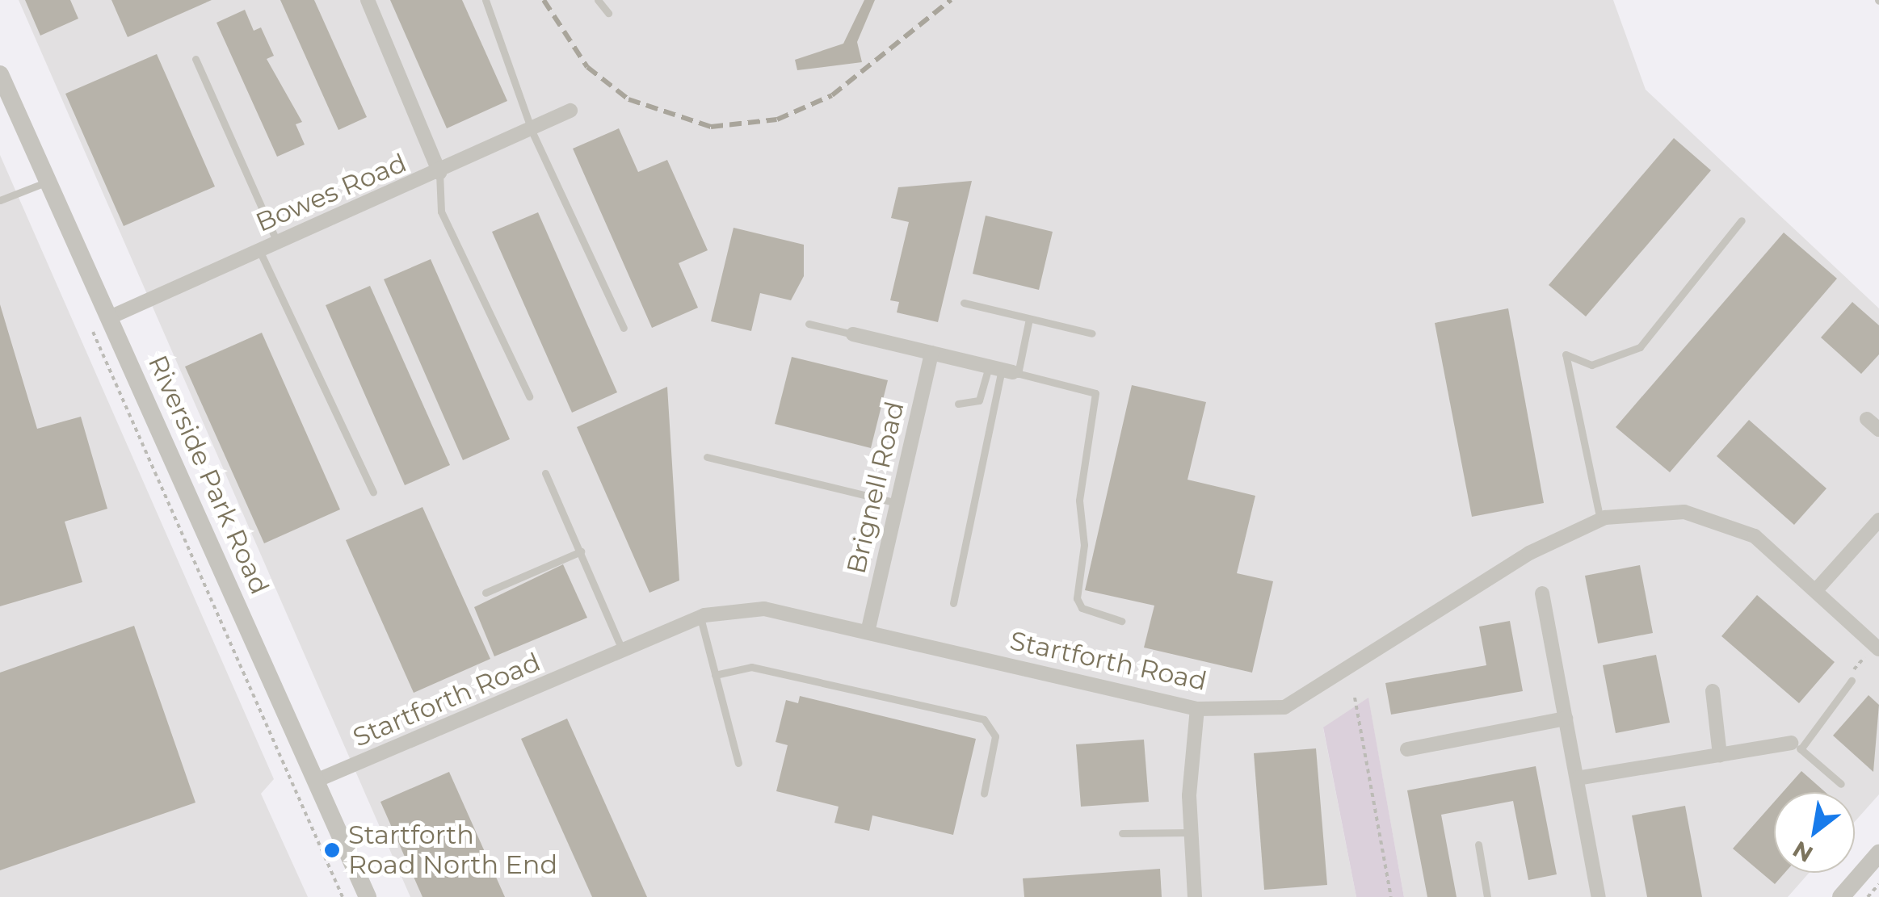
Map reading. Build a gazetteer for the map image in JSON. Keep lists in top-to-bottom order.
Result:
{
  "streets": {
    "street": [
      "Bowes Road",
      "Riverside Park Road",
      "Brignell Road",
      "Startforth Road"
    ]
  },
  "crossings": [
    ["Bowes Road", "Riverside Park Road"],
    ["Riverside Park Road", "Startforth Road"],
    ["Brignell Road", "Startforth Road"]
  ],
  "places": ["Startforth Road North End"],
  "north": "bottom left"
}
